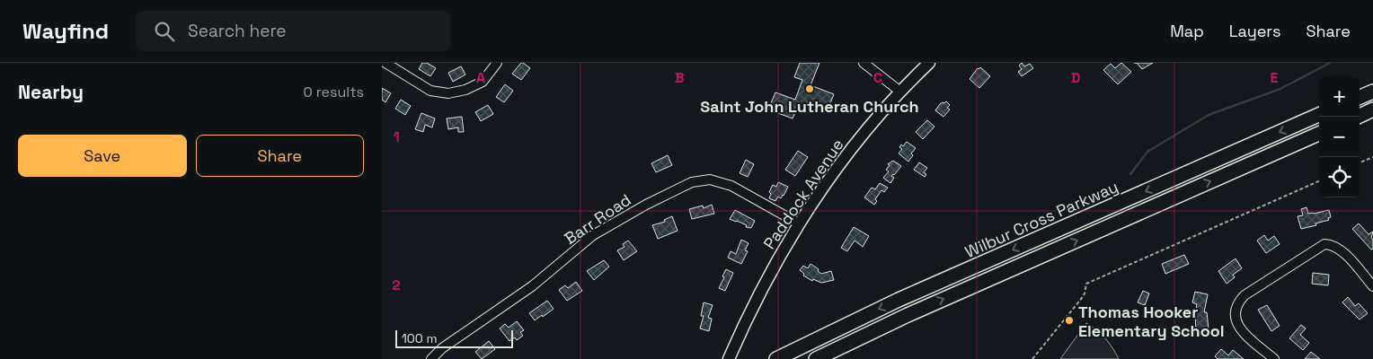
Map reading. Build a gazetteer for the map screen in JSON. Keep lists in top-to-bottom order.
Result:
{
  "streets": {
    "highway": ["Wilbur Cross Parkway"],
    "main road": ["Paddock Avenue"],
    "street": ["Barr Road"]
  },
  "crossings": [
    ["Paddock Avenue", "Barr Road"]
  ],
  "places": ["Saint John Lutheran Church", "Thomas Hooker Elementary School"],
  "scale_bar": "100 m",
  "page": {
    "header": "Wayfind",
    "search": "Search here",
    "nav": ["Map", "Layers", "Share"],
    "heading": ["Nearby", "0 results"],
    "map_buttons": ["+", "−"],
    "buttons": ["Save", "Share"],
    "scale": "100 m"
  },
  "grid": {
    "columns": [
      "A",
      "B",
      "C",
      "D",
      "E"
    ],
    "rows": ["1", "2"]
  }
}
